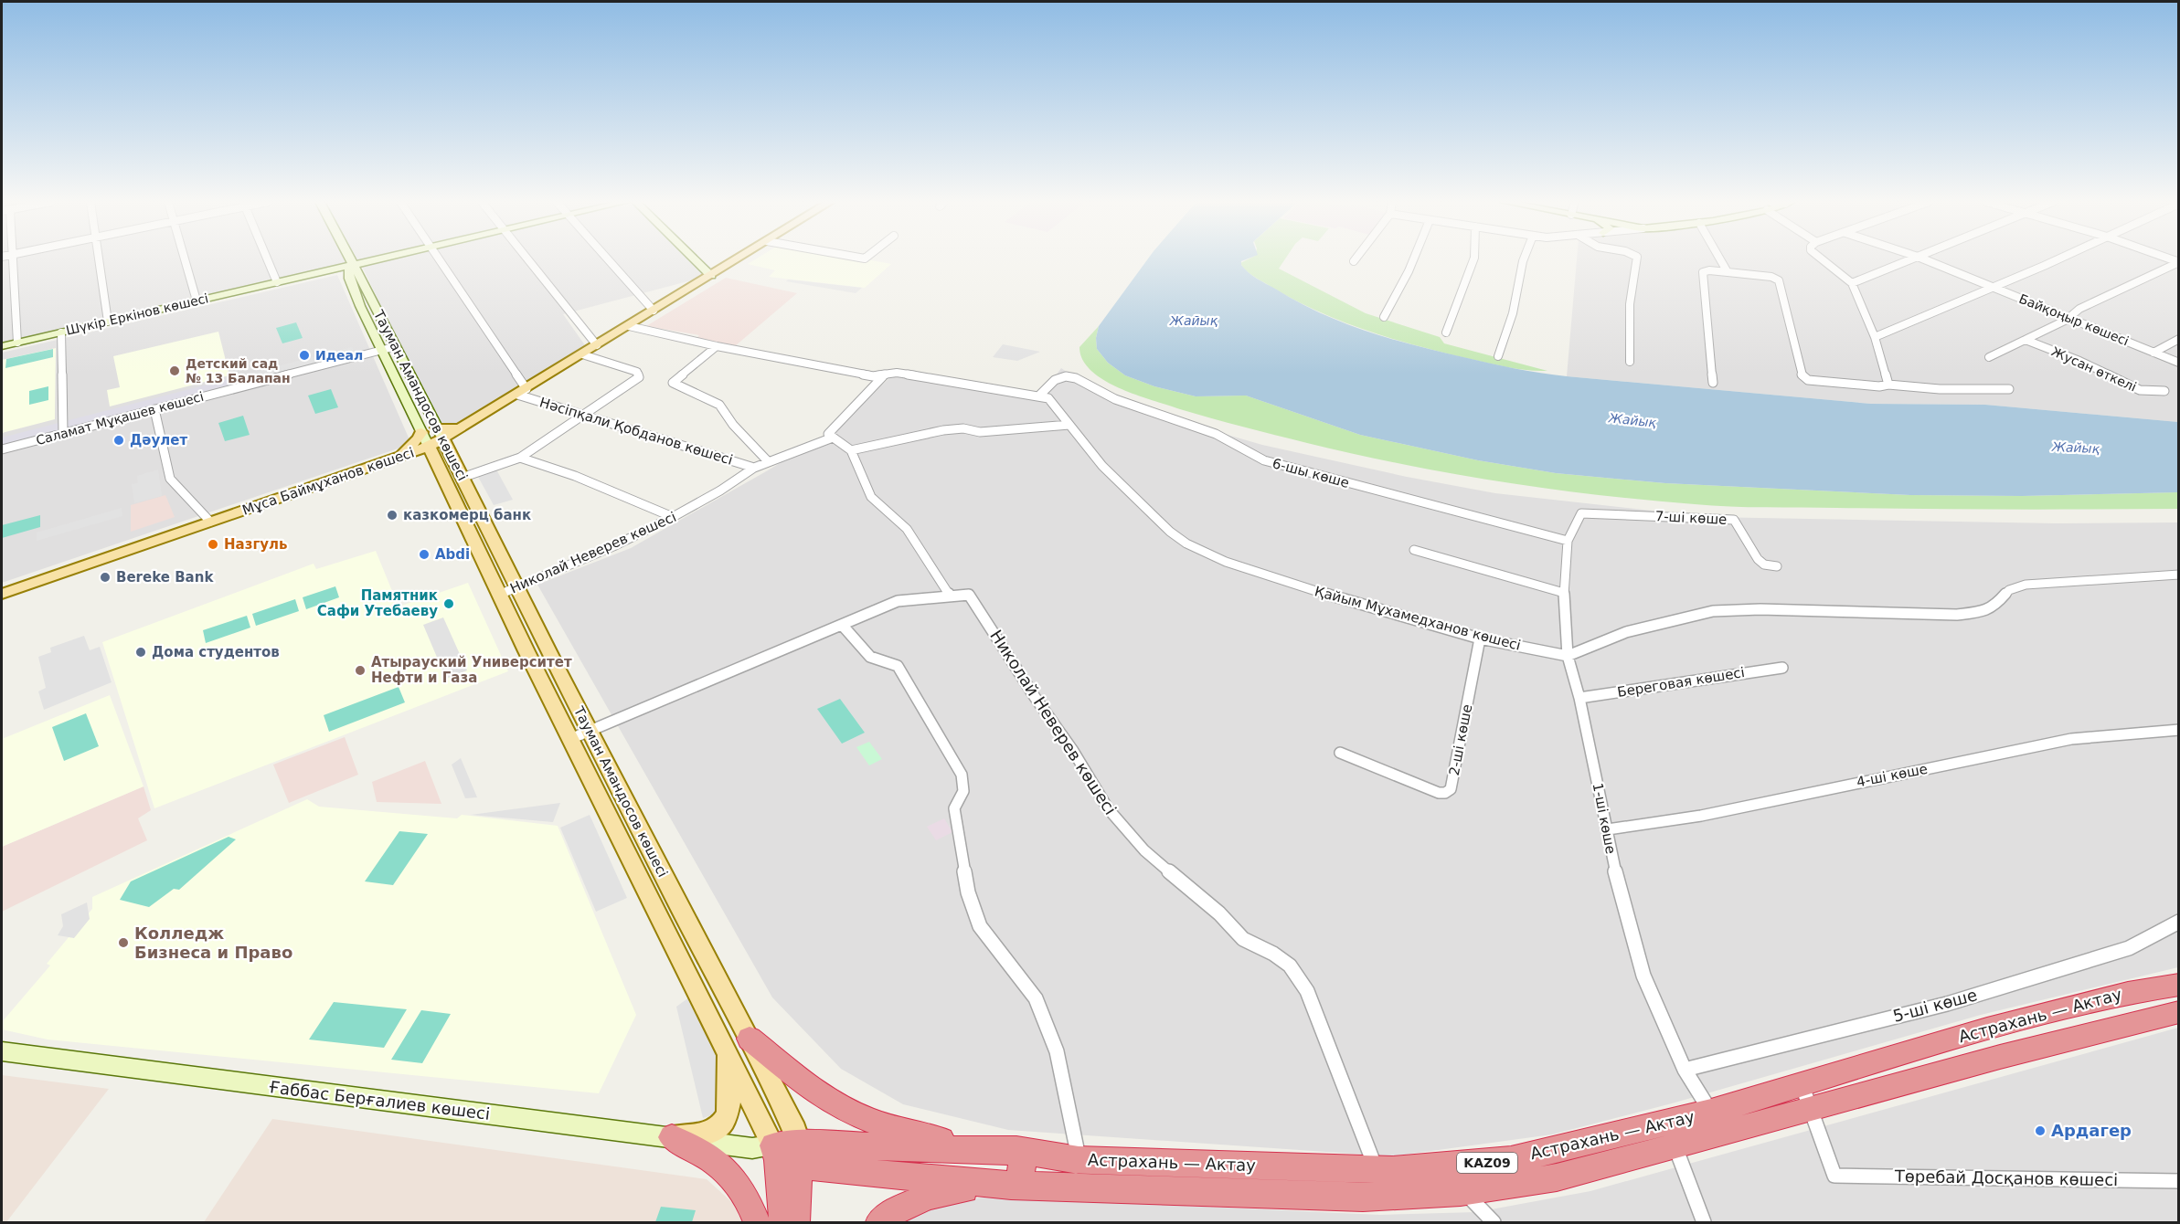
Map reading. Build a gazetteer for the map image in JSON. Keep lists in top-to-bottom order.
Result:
{
  "streets": {
    "highway": ["Астрахань — Актау", "KAZ09"],
    "main road": [
      "Шүкір Еркінов көшесі",
      "Тауман Амандосов көшесі",
      "Мұса Баймұханов көшесі",
      "Ғаббас Берғалиев көшесі"
    ],
    "street": [
      "Байқоңыр көшесi",
      "Жусан өткелі",
      "Саламат Мұқашев көшесі",
      "Нәсіпқали Қобданов көшесі",
      "6-шы көше",
      "7-шi көше",
      "Николай Неверев көшесі",
      "Қайым Мұхамедханов көшесi",
      "Береговая көшесі",
      "2-ші көше",
      "4-шi көше",
      "1-ші көше",
      "5-шi көше",
      "Төребай Досқанов көшесі"
    ]
  },
  "crossings": [
    ["Тауман Амандосов көшесі", "Саламат Мұқашев көшесі"],
    ["Тауман Амандосов көшесі", "Мұса Баймұханов көшесі"],
    ["Тауман Амандосов көшесі", "Николай Неверев көшесі"],
    ["Тауман Амандосов көшесі", "Астрахань — Актау"],
    ["Тауман Амандосов көшесі", "Ғаббас Берғалиев көшесі"],
    ["Нәсіпқали Қобданов көшесі", "Мұса Баймұханов көшесі"],
    ["Нәсіпқали Қобданов көшесі", "Николай Неверев көшесі"],
    ["6-шы көше", "Қайым Мұхамедханов көшесi"],
    ["6-шы көше", "1-ші көше"],
    ["7-шi көше", "1-ші көше"],
    ["Николай Неверев көшесі", "Астрахань — Актау"],
    ["Қайым Мұхамедханов көшесi", "2-ші көше"],
    ["Қайым Мұхамедханов көшесi", "1-ші көше"],
    ["Береговая көшесі", "1-ші көше"],
    ["4-шi көше", "1-ші көше"],
    ["1-ші көше", "5-шi көше"],
    ["1-ші көше", "Астрахань — Актау"],
    ["Астрахань — Актау", "Ғаббас Берғалиев көшесі"],
    ["Астрахань — Актау", "Төребай Досқанов көшесі"]
  ],
  "water": ["Жайық"],
  "places": [
    "Идеал",
    "Детский сад № 13 Балапан",
    "Дәулет",
    "казкомерц банк",
    "Назгуль",
    "Abdi",
    "Bereke Bank",
    "Памятник Сафи Утебаеву",
    "Дома студентов",
    "Атырауский Университет Нефти и Газа",
    "Колледж Бизнеса и Право",
    "Ардагер"
  ]
}
